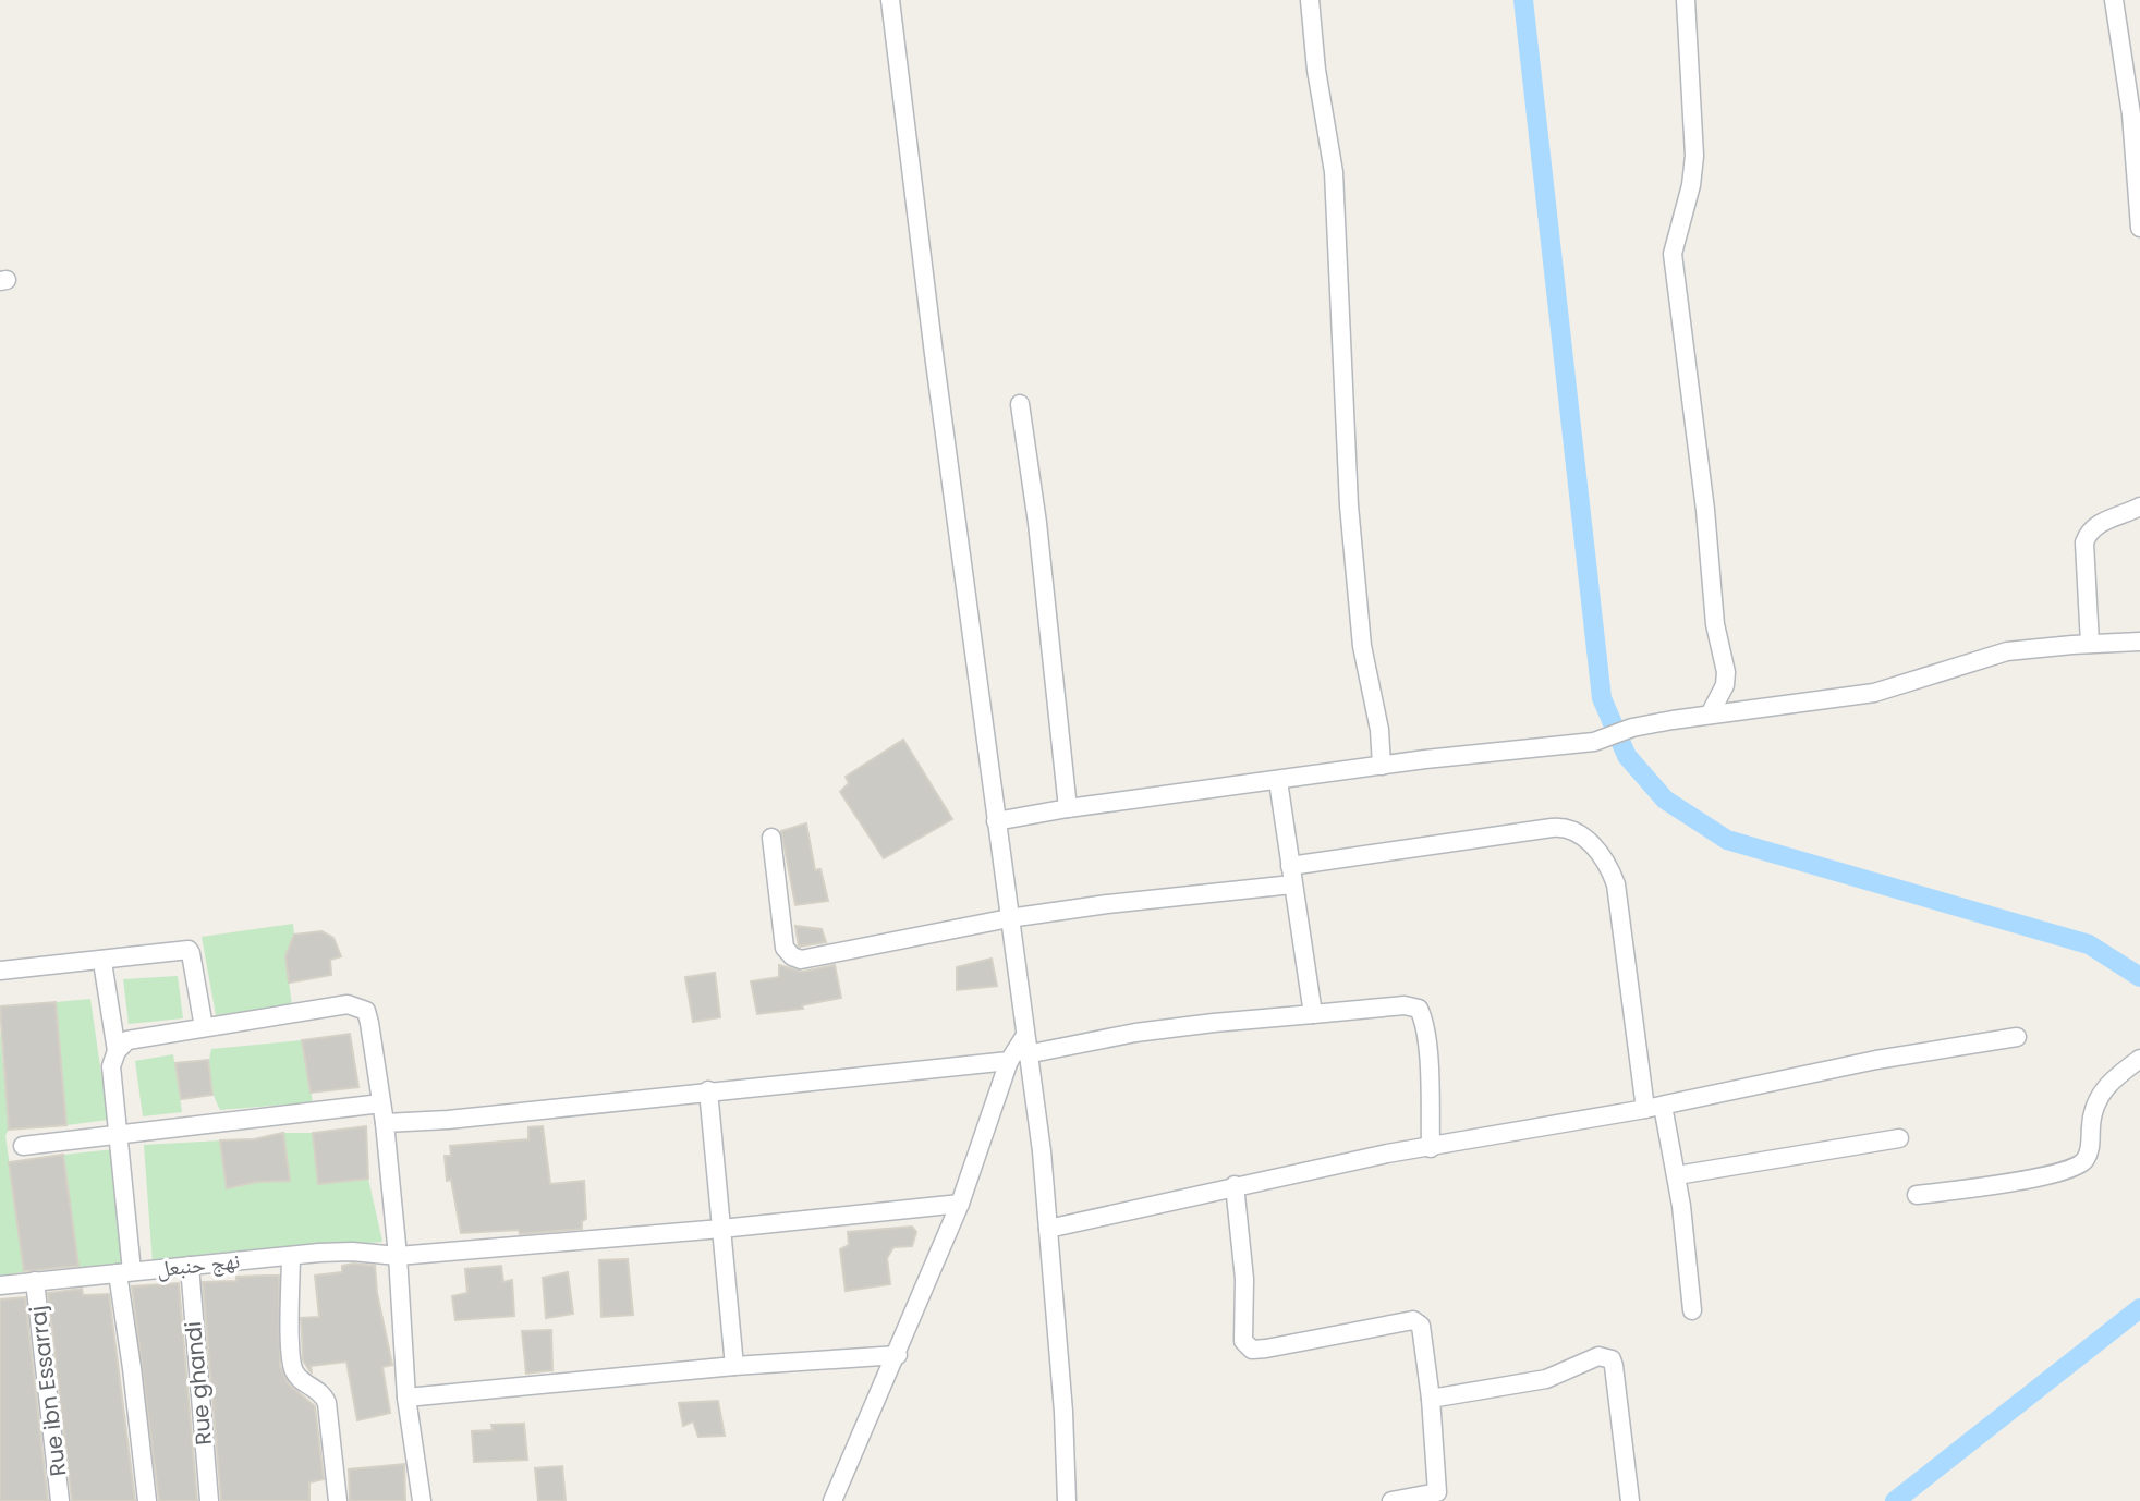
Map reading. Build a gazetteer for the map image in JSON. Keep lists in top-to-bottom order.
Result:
{
  "streets": {
    "street": ["نهج حنبعل", "Rue ghandi", "Rue ibn Essarraj"]
  },
  "crossings": [
    ["نهج حنبعل", "Rue ghandi"],
    ["نهج حنبعل", "Rue ibn Essarraj"]
  ]
}
